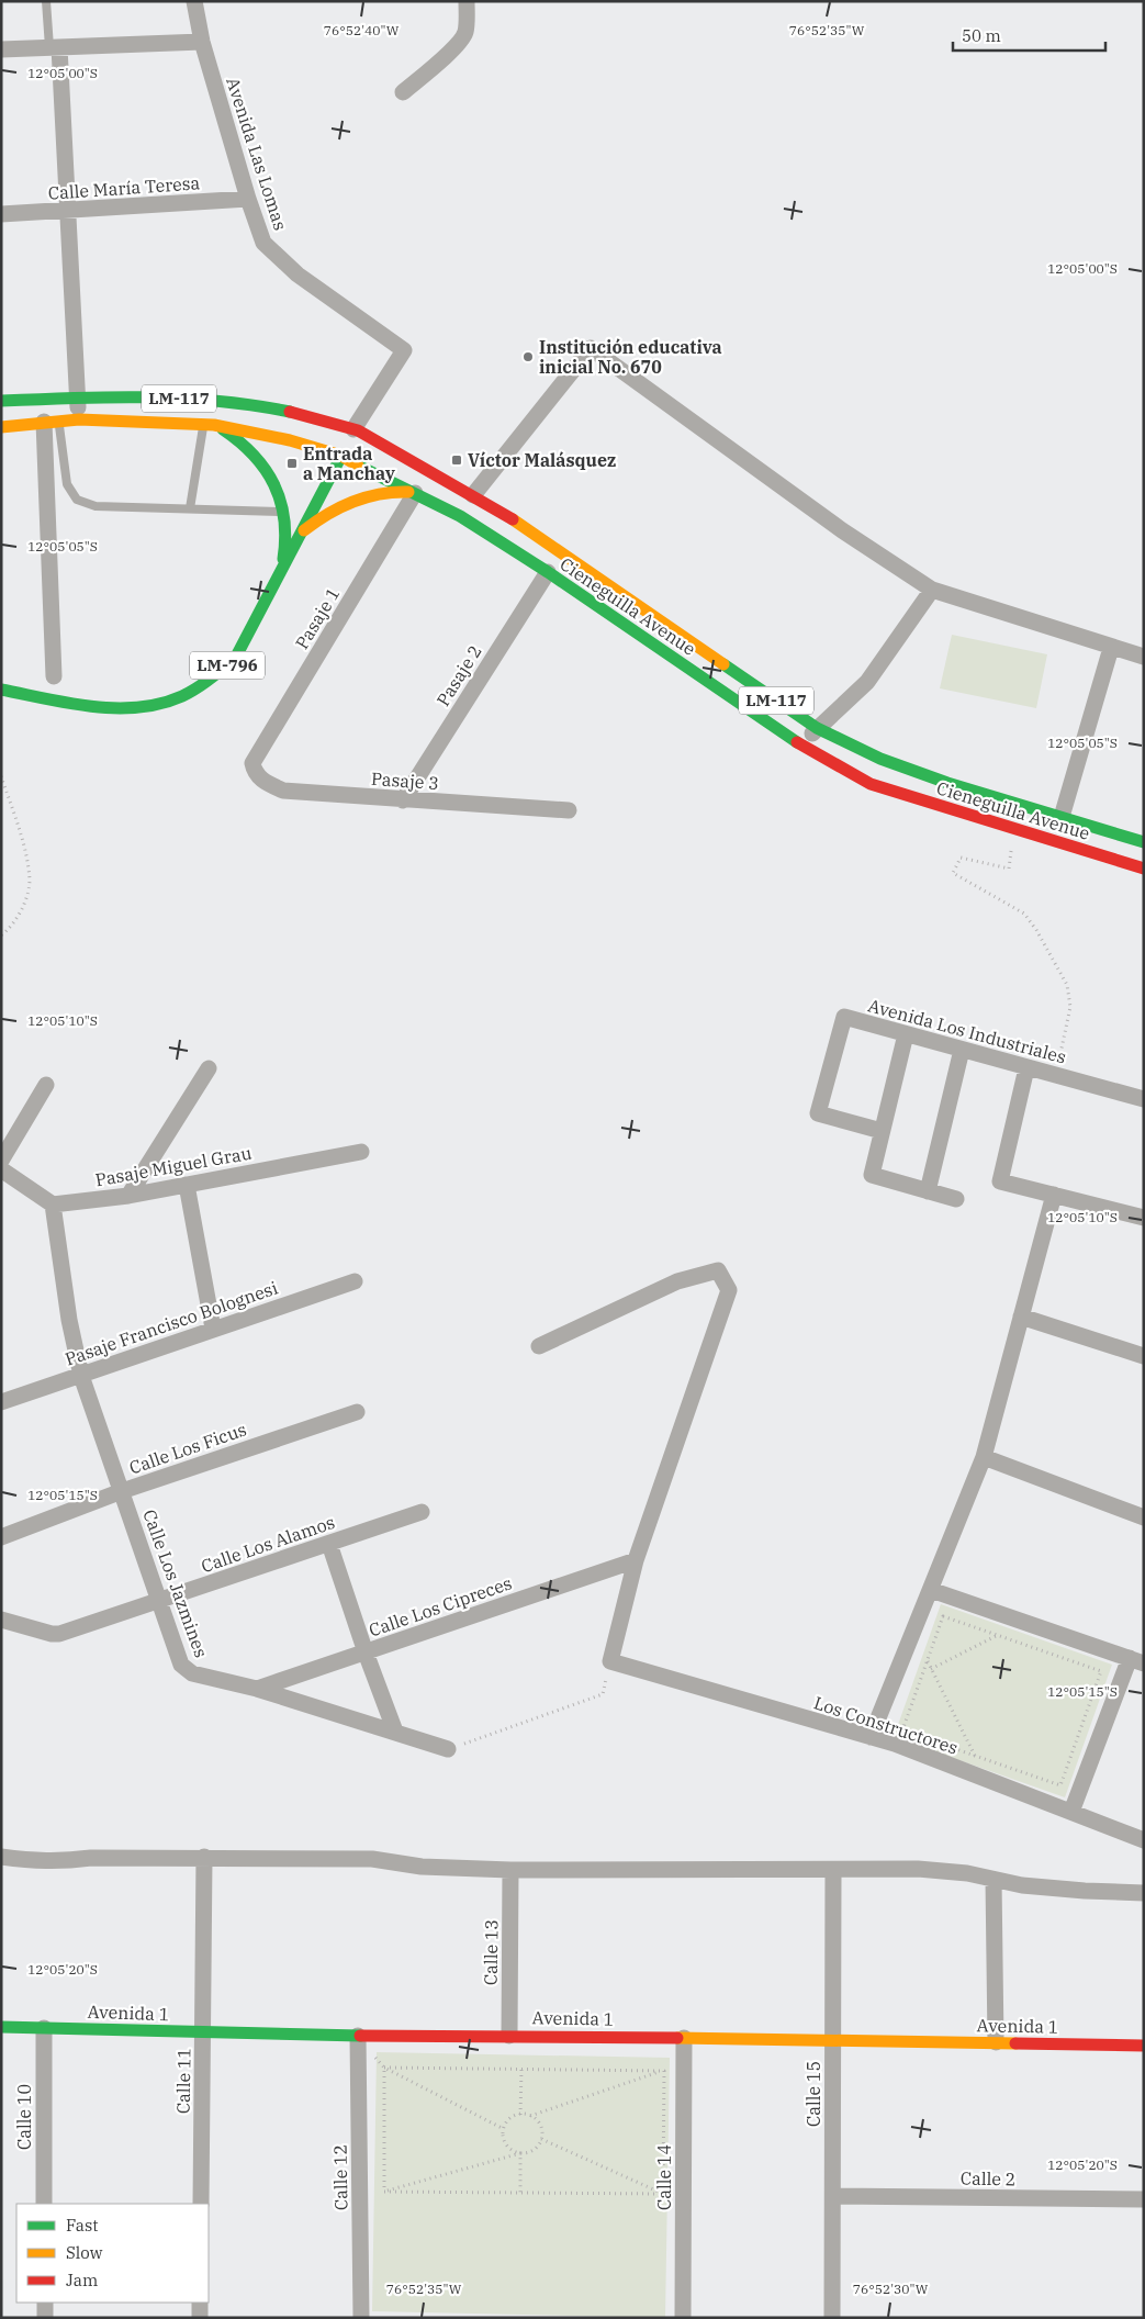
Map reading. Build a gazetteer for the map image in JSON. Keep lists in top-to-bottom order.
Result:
{
  "streets": {
    "main road": [
      "LM-117",
      "Cieneguilla Avenue",
      "LM-796",
      "Avenida 1"
    ],
    "street": [
      "Avenida Las Lomas",
      "Calle María Teresa",
      "Pasaje 1",
      "Pasaje 2",
      "Pasaje 3",
      "Avenida Los Industriales",
      "Pasaje Miguel Grau",
      "Pasaje Francisco Bolognesi",
      "Calle Los Ficus",
      "Calle Los Alamos",
      "Calle Los Jazmines",
      "Calle Los Cipreces",
      "Los Constructores",
      "Calle 13",
      "Calle 11",
      "Calle 15",
      "Calle 10",
      "Calle 12",
      "Calle 14",
      "Calle 2"
    ]
  },
  "crossings": [
    ["Avenida Las Lomas", "Calle María Teresa"],
    ["Avenida Las Lomas", "LM-117"],
    ["Avenida Las Lomas", "Cieneguilla Avenue"],
    ["Avenida Las Lomas", "LM-796"],
    ["LM-117", "Cieneguilla Avenue"],
    ["LM-117", "LM-796"],
    ["Cieneguilla Avenue", "Pasaje 1"],
    ["Cieneguilla Avenue", "LM-796"],
    ["Cieneguilla Avenue", "Pasaje 2"],
    ["Pasaje 1", "Pasaje 3"],
    ["Pasaje 2", "Pasaje 3"],
    ["Pasaje Miguel Grau", "Calle Los Jazmines"],
    ["Pasaje Francisco Bolognesi", "Calle Los Jazmines"],
    ["Calle Los Ficus", "Calle Los Jazmines"],
    ["Calle Los Alamos", "Calle Los Jazmines"],
    ["Calle Los Jazmines", "Calle Los Cipreces"],
    ["Calle 13", "Avenida 1"],
    ["Avenida 1", "Calle 11"],
    ["Avenida 1", "Calle 15"],
    ["Avenida 1", "Calle 10"],
    ["Avenida 1", "Calle 12"],
    ["Avenida 1", "Calle 14"],
    ["Calle 15", "Calle 2"]
  ],
  "places": {
    "other": ["Institución educativa inicial No. 670"],
    "transit": ["Víctor Malásquez", "Entrada a Manchay"]
  },
  "legend": ["Fast", "Slow", "Jam"],
  "scale_bar": "50 m",
  "coordinates": [
    "76°52'35\"W",
    "76°52'40\"W",
    "12°05'00\"S",
    "12°05'05\"S",
    "12°05'10\"S",
    "12°05'15\"S",
    "12°05'20\"S",
    "76°52'30\"W"
  ]
}
